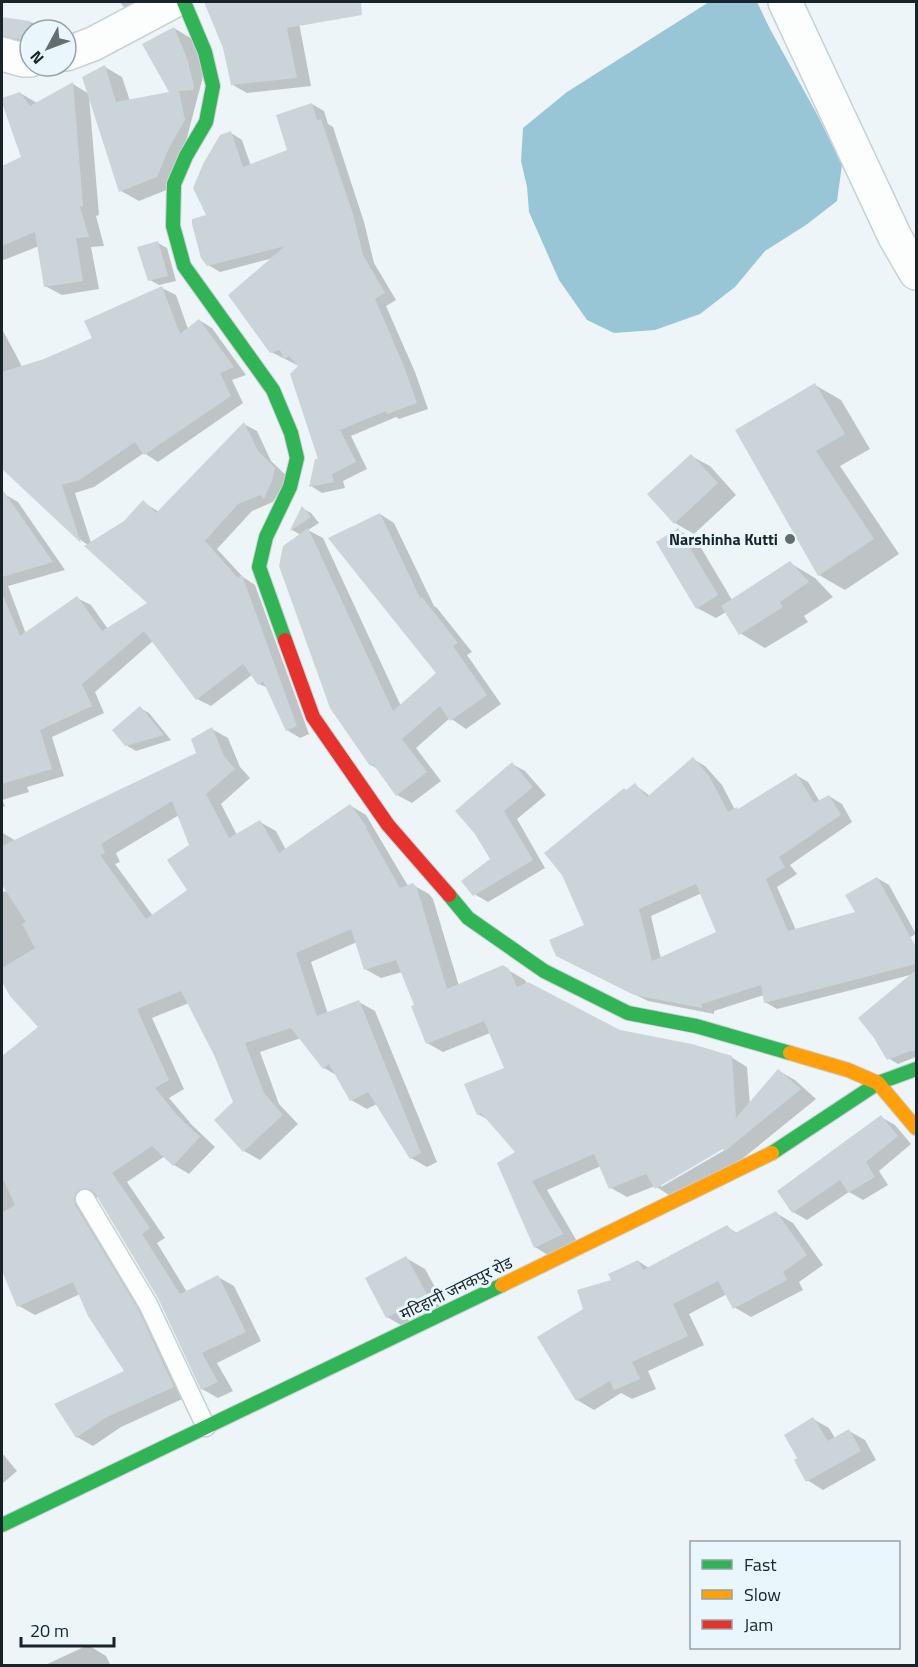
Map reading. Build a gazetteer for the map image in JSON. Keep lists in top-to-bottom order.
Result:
{
  "streets": {
    "street": ["मटिहानी जनकपुर रोड"]
  },
  "places": ["Narshinha Kutti"],
  "legend": ["Fast", "Slow", "Jam"],
  "scale_bar": "20 m",
  "north": "bottom left"
}
